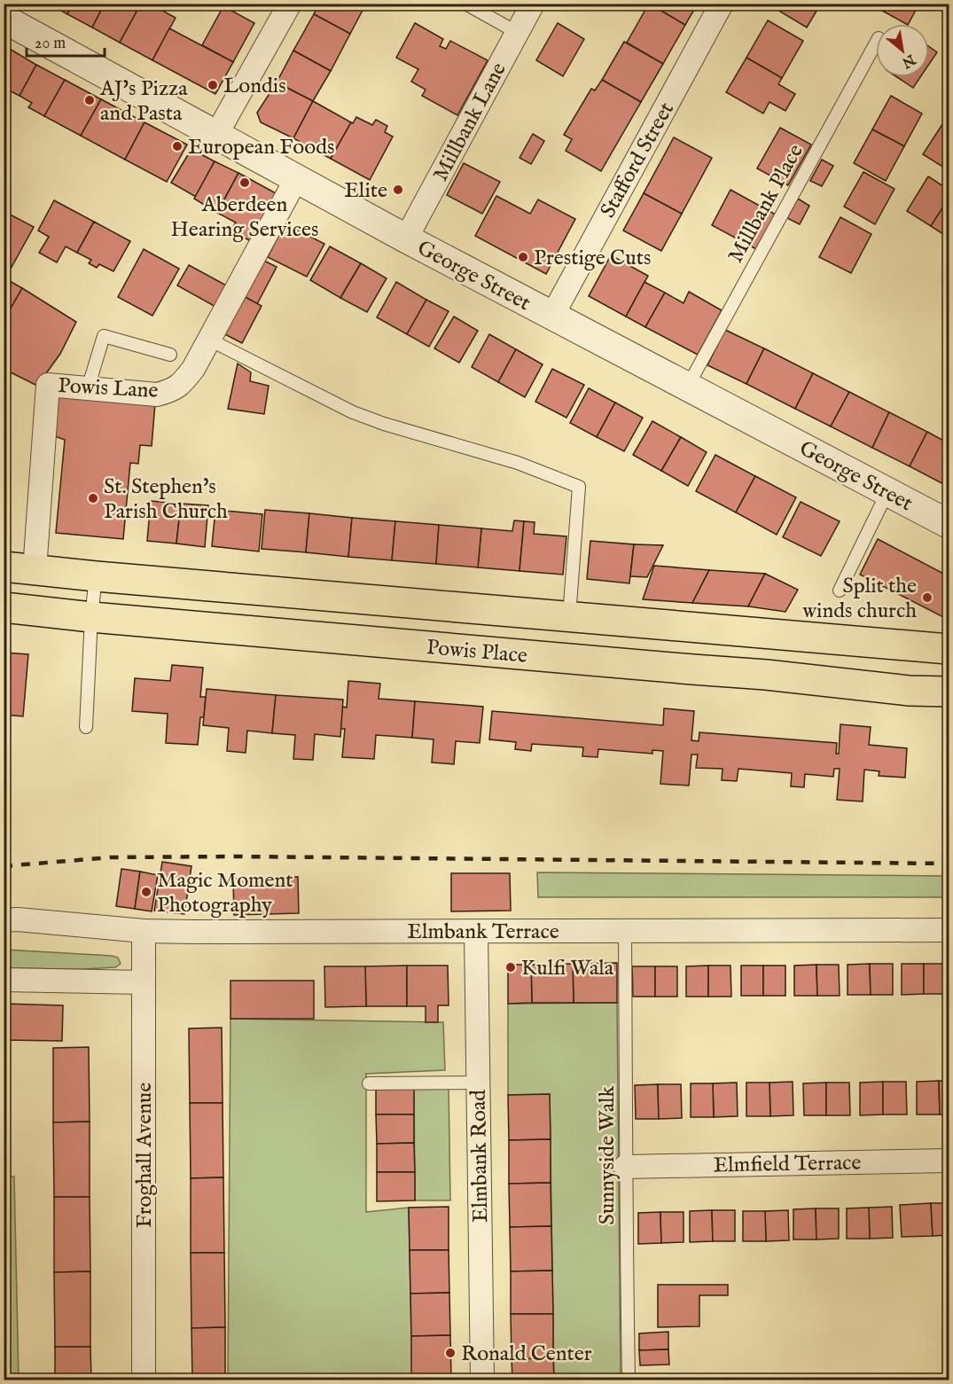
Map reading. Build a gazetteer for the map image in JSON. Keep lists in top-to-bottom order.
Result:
{
  "streets": {
    "main road": ["Powis Place"],
    "street": [
      "Millbank Lane",
      "Stafford Street",
      "George Street",
      "Powis Lane",
      "Elmbank Terrace",
      "Froghall Avenue",
      "Elmbank Road",
      "Elmfield Terrace"
    ],
    "lane": ["Millbank Place", "Sunnyside Walk"]
  },
  "crossings": [
    ["Millbank Lane", "George Street"],
    ["Stafford Street", "George Street"],
    ["Millbank Place", "George Street"],
    ["George Street", "Powis Lane"],
    ["Powis Lane", "Powis Place"],
    ["Elmbank Terrace", "Froghall Avenue"],
    ["Elmbank Terrace", "Sunnyside Walk"],
    ["Elmbank Terrace", "Elmbank Road"],
    ["Sunnyside Walk", "Elmfield Terrace"]
  ],
  "places": [
    "Londis",
    "AJ's Pizza and Pasta",
    "European Foods",
    "Aberdeen Hearing Services",
    "Elite",
    "Prestige Cuts",
    "St. Stephen's Parish Church",
    "Split the winds church",
    "Magic Moment Photography",
    "Kulfi Wala",
    "Ronald Center"
  ],
  "scale_bar": "20 m",
  "north": "bottom right"
}
